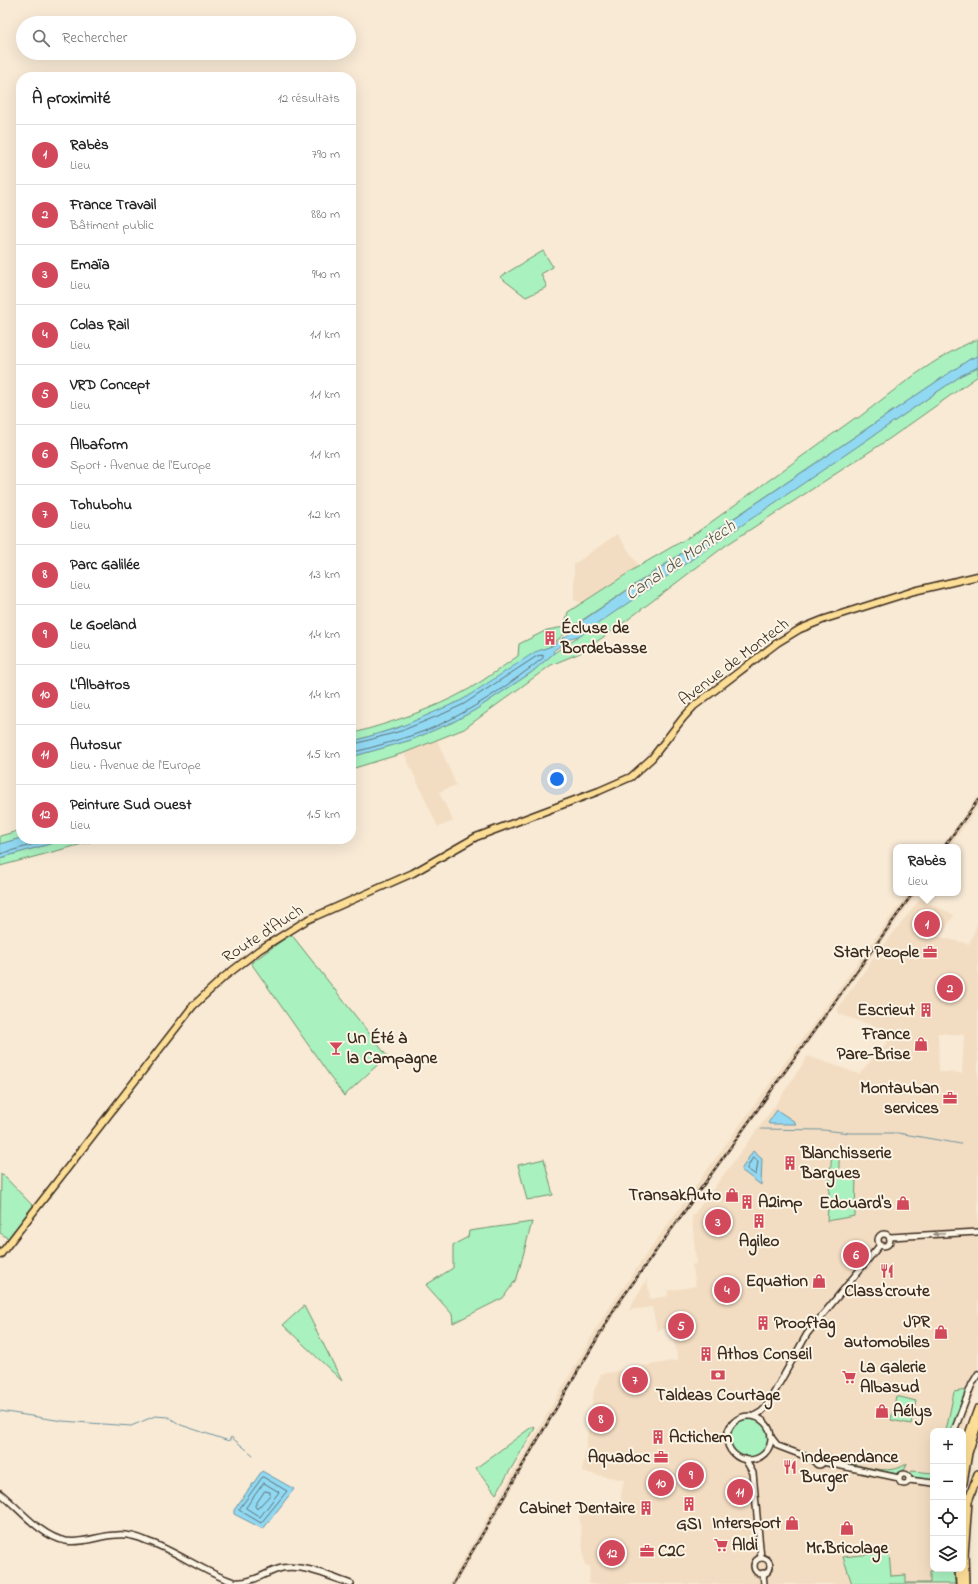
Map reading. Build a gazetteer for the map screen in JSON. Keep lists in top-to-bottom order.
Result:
{
  "streets": {
    "main road": ["Avenue de Montech", "Route d'Auch"]
  },
  "crossings": [
    ["Avenue de Montech", "Route d'Auch"]
  ],
  "water": ["Canal de Montech"],
  "places": {
    "building": [
      "Écluse de Bordebasse",
      "Escrieut",
      "Blanchisserie Bargues",
      "A2imp",
      "Agileo",
      "Prooftag",
      "Athos Conseil",
      "Actichem",
      "GSI",
      "Cabinet Dentaire"
    ],
    "office": [
      "Start People",
      "Montauban services",
      "Aquadoc",
      "C2C"
    ],
    "shop": [
      "France Pare-Brise",
      "TransakAuto",
      "Edouard's",
      "Equation",
      "JPR automobiles",
      "Aélys",
      "Intersport",
      "Mr.Bricolage"
    ],
    "bar": ["Un Été à la Campagne"],
    "restaurant": ["Class'croute", "Independance Burger"],
    "bank": ["Taldeas Courtage"],
    "supermarket": ["La Galerie Albasud", "Aldi"]
  },
  "page": {
    "search": "Rechercher",
    "heading": ["À proximité", "12 résultats"],
    "list": [
      {
        "mark": "1",
        "name": "Rabès",
        "note": "Lieu",
        "value": "790 m"
      },
      {
        "mark": "2",
        "name": "France Travail",
        "note": "Bâtiment public",
        "value": "880 m"
      },
      {
        "mark": "3",
        "name": "Emaïa",
        "note": "Lieu",
        "value": "940 m"
      },
      {
        "mark": "4",
        "name": "Colas Rail",
        "note": "Lieu",
        "value": "1.1 km"
      },
      {
        "mark": "5",
        "name": "VRD Concept",
        "note": "Lieu",
        "value": "1.1 km"
      },
      {
        "mark": "6",
        "name": "Albaform",
        "note": "Sport · Avenue de l'Europe",
        "value": "1.1 km"
      },
      {
        "mark": "7",
        "name": "Tohubohu",
        "note": "Lieu",
        "value": "1.2 km"
      },
      {
        "mark": "8",
        "name": "Parc Galilée",
        "note": "Lieu",
        "value": "1.3 km"
      },
      {
        "mark": "9",
        "name": "Le Goeland",
        "note": "Lieu",
        "value": "1.4 km"
      },
      {
        "mark": "10",
        "name": "L'Albatros",
        "note": "Lieu",
        "value": "1.4 km"
      },
      {
        "mark": "11",
        "name": "Autosur",
        "note": "Lieu · Avenue de l'Europe",
        "value": "1.5 km"
      },
      {
        "mark": "12",
        "name": "Peinture Sud Ouest",
        "note": "Lieu",
        "value": "1.5 km"
      }
    ],
    "popup": ["Rabès", "Lieu"],
    "pins": [
      "1",
      "2",
      "3",
      "6",
      "4",
      "5",
      "7",
      "8",
      "9",
      "10",
      "11",
      "12"
    ],
    "map_buttons": ["+", "−"]
  }
}
